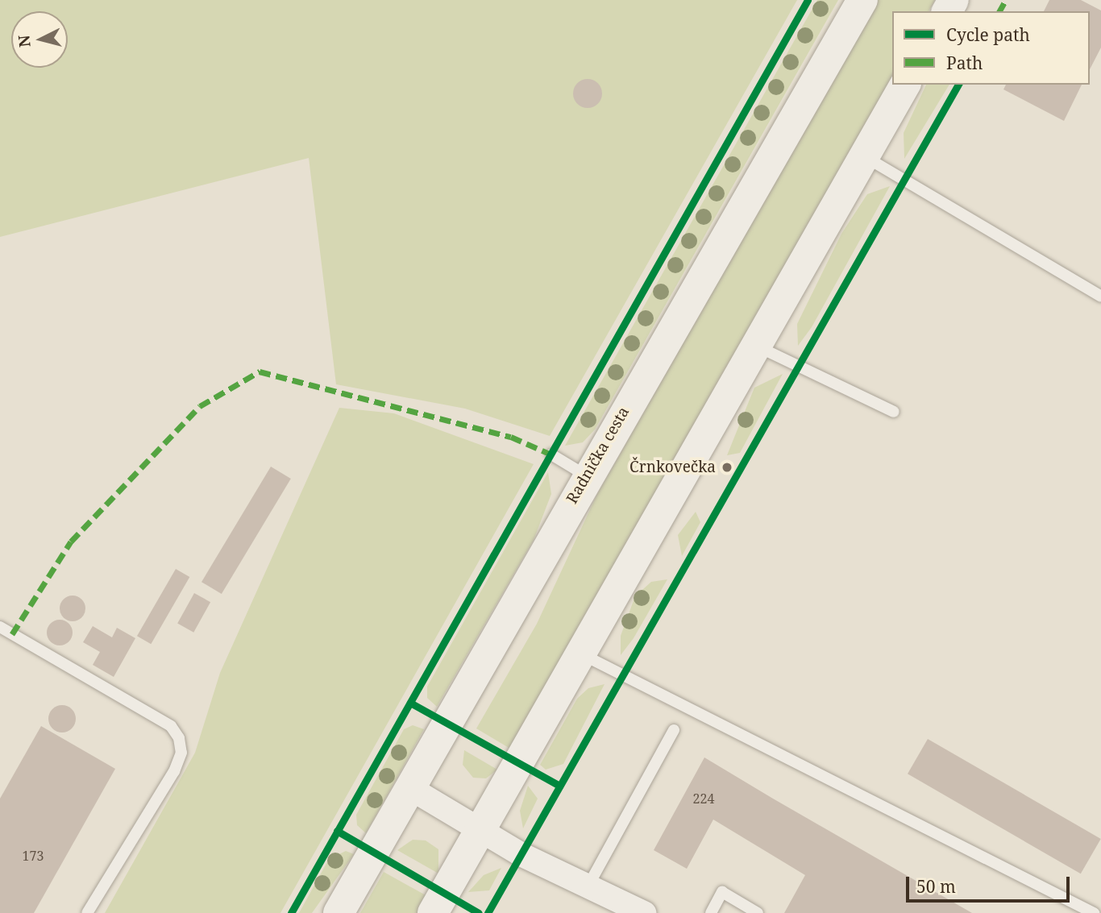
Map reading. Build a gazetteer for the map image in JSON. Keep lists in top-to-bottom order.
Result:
{
  "streets": {
    "main road": ["Radnička cesta"]
  },
  "places": ["Črnkovečka"],
  "house_numbers": ["224", "173"],
  "legend": ["Cycle path", "Path"],
  "scale_bar": "50 m",
  "north": "left"
}
